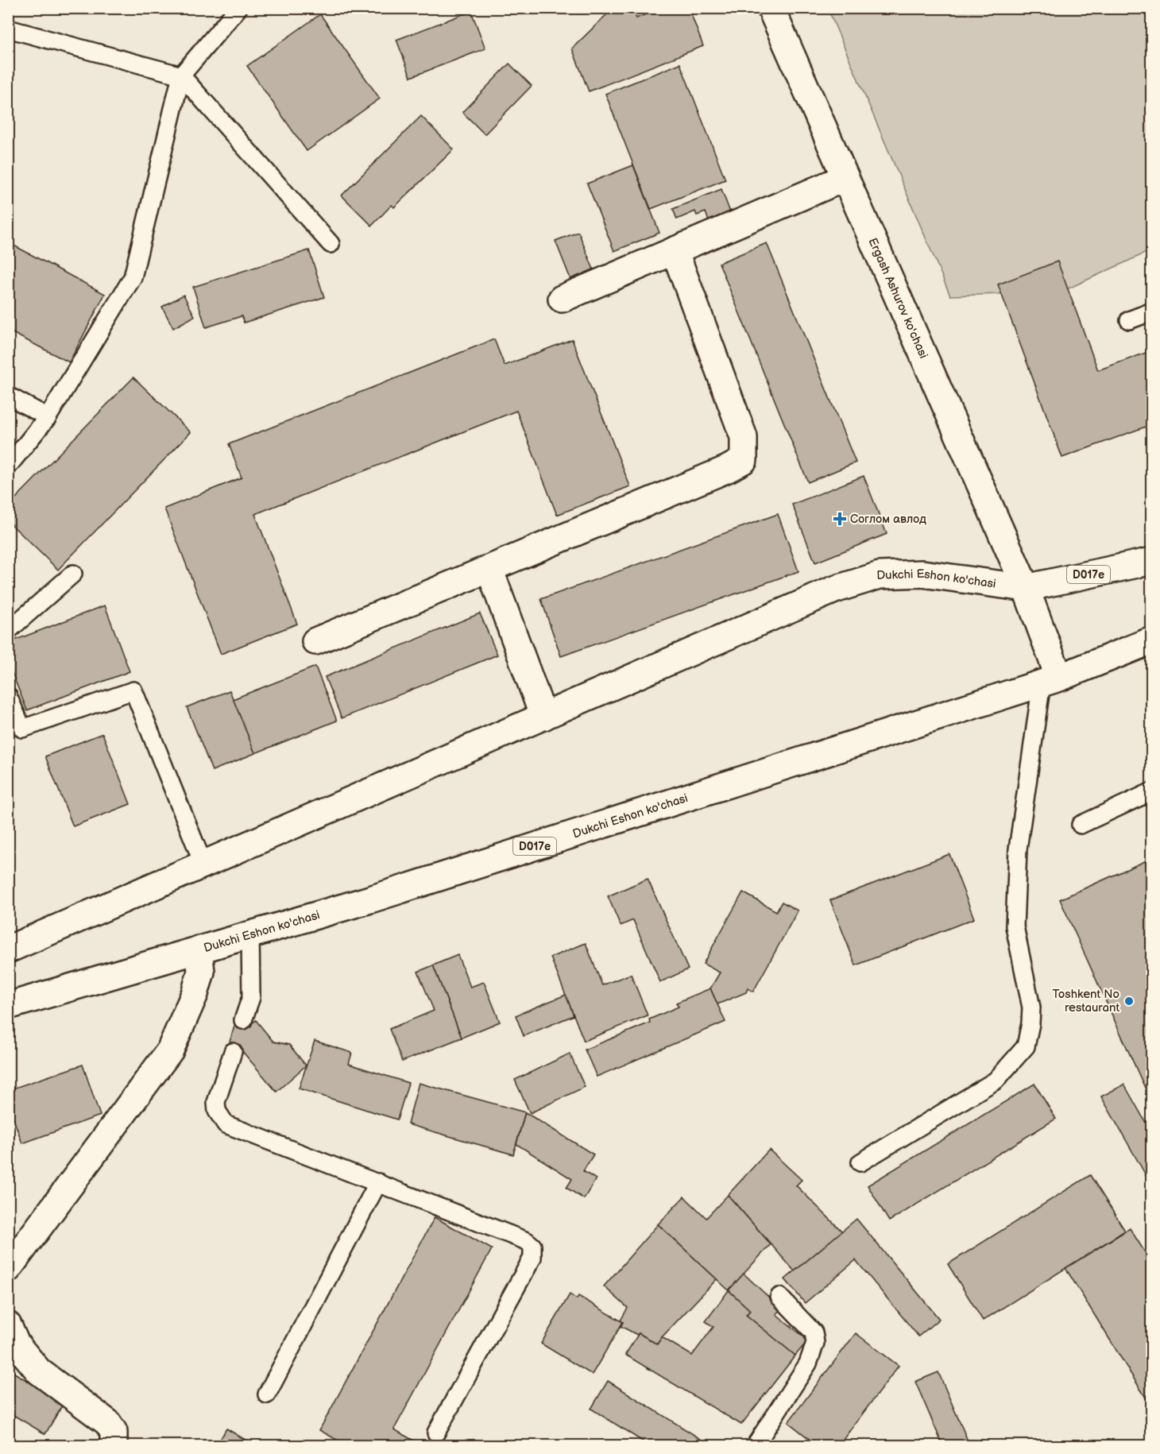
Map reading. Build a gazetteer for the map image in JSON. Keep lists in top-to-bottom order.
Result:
{
  "streets": {
    "street": ["Ergash Ashurov ko'chasi", "D017e", "Dukchi Eshon ko'chasi"]
  },
  "crossings": [
    ["Ergash Ashurov ko'chasi", "Dukchi Eshon ko'chasi"]
  ],
  "places": {
    "health": ["Соглом авлод"],
    "other": ["Toshkent No restaurant"]
  }
}
